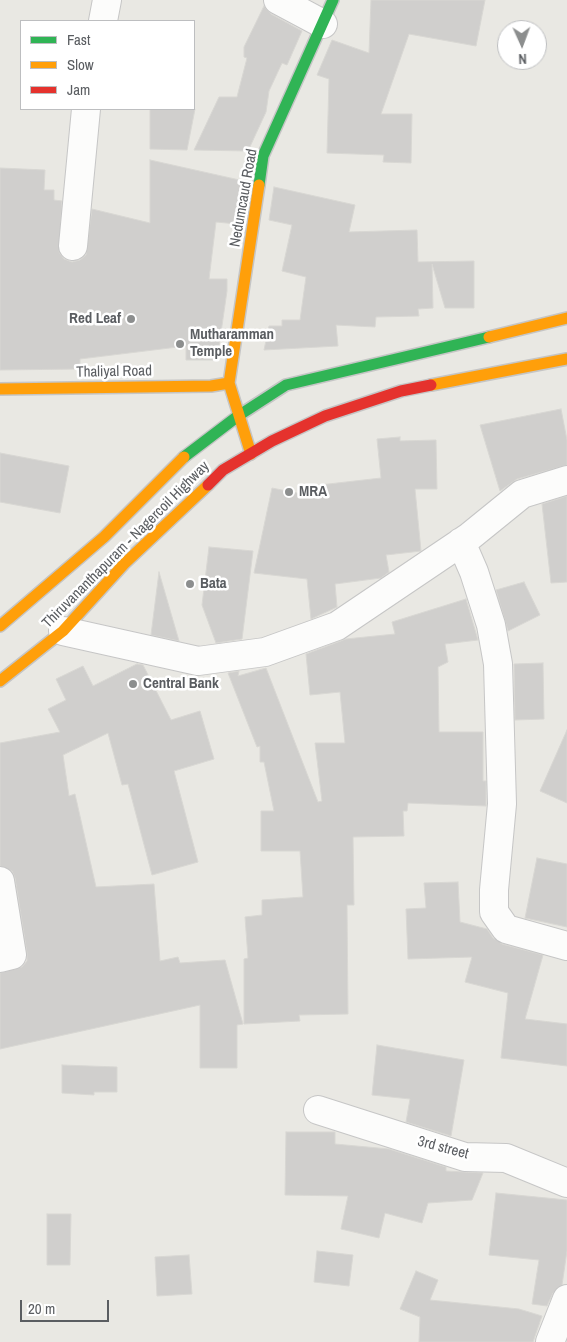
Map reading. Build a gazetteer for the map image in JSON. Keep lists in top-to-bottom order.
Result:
{
  "streets": {
    "main road": ["Nedumcaud Road", "Thaliyal Road", "Thiruvananthapuram - Nagercoil Highway"],
    "street": ["3rd street"]
  },
  "crossings": [
    ["Nedumcaud Road", "Thaliyal Road"]
  ],
  "places": [
    "Red Leaf",
    "Mutharamman Temple",
    "MRA",
    "Bata",
    "Central Bank"
  ],
  "legend": ["Fast", "Slow", "Jam"],
  "scale_bar": "20 m",
  "north": "bottom"
}
